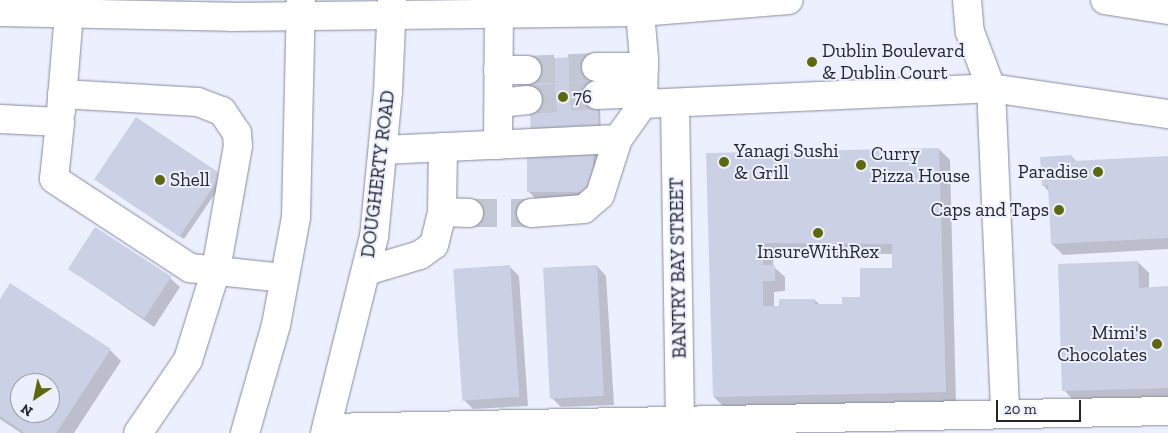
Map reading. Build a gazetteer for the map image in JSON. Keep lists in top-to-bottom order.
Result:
{
  "streets": {
    "main road": ["DOUGHERTY ROAD", "BANTRY BAY STREET"]
  },
  "places": [
    "Dublin Boulevard & Dublin Court",
    "76",
    "Yanagi Sushi & Grill",
    "Curry Pizza House",
    "Paradise",
    "Shell",
    "Caps and Taps",
    "InsureWithRex",
    "Mimi's Chocolates"
  ],
  "scale_bar": "20 m",
  "north": "bottom left"
}
